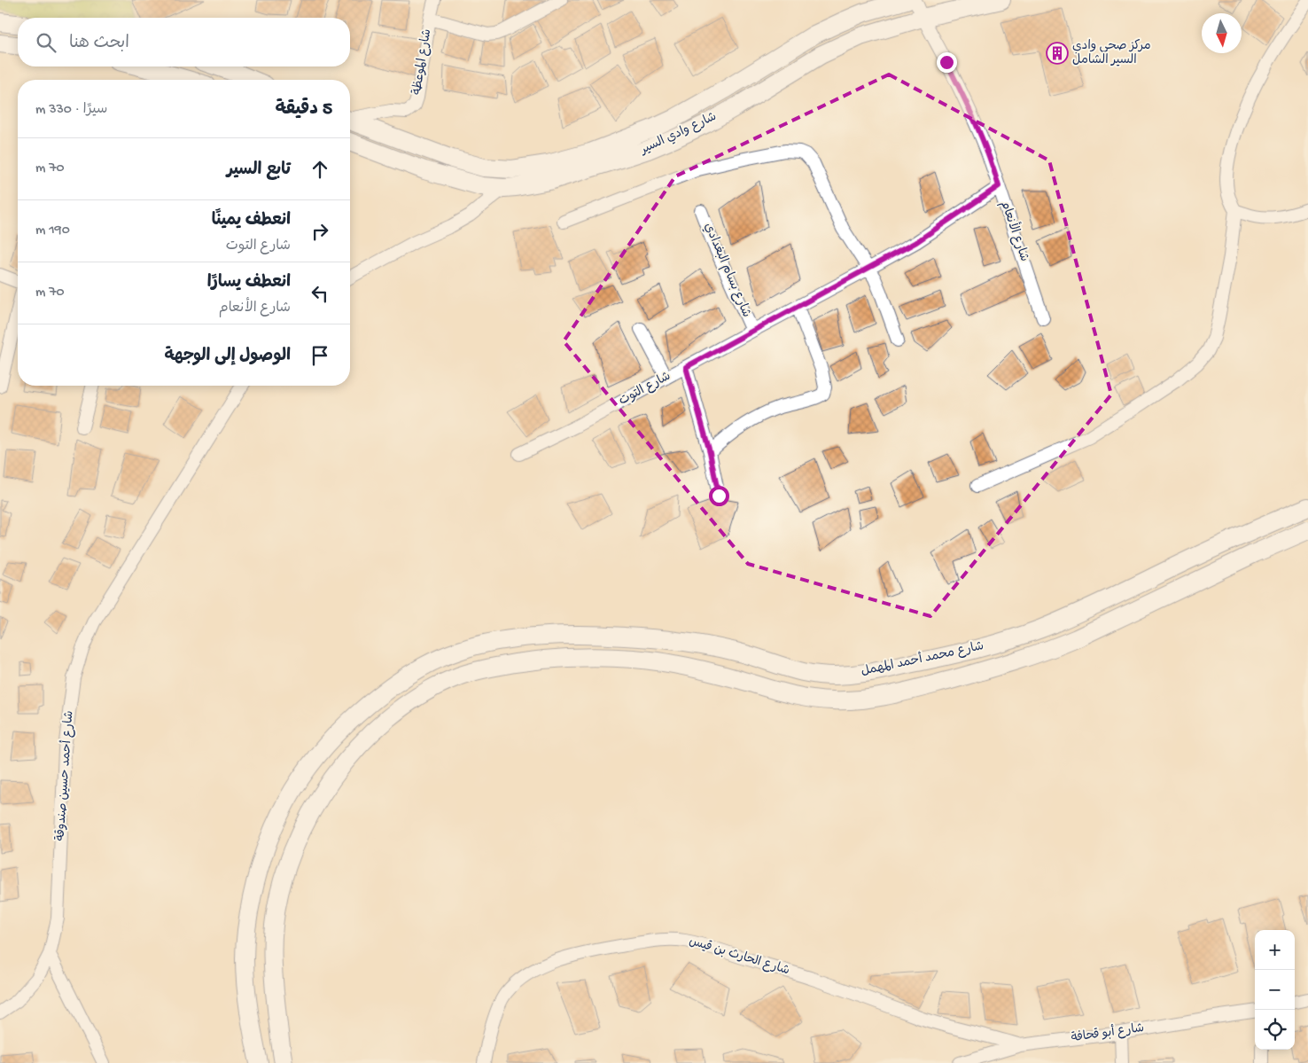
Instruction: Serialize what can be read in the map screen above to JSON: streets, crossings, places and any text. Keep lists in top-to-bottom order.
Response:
{
  "streets": {
    "main road": ["شارع وادي السير", "شارع محمد أحمد المهمل"],
    "street": [
      "شارع الموعظة",
      "شارع الأنعام",
      "شارع بسام البغدادي",
      "شارع التوت",
      "شارع أحمد حسين صندوقة",
      "شارع الحارث بن قيس",
      "شارع أبو قحافة"
    ]
  },
  "crossings": [
    ["شارع وادي السير", "شارع الأنعام"],
    ["شارع الأنعام", "شارع التوت"],
    ["شارع بسام البغدادي", "شارع التوت"],
    ["شارع الحارث بن قيس", "شارع أبو قحافة"]
  ],
  "places": {
    "building": ["مركز صحي وادي السير الشامل"]
  },
  "north": "bottom",
  "page": {
    "search": "ابحث هنا",
    "heading": ["5 دقيقة", "سيرًا · 330 m"],
    "list": [
      ["تابع السير", "70 m"],
      ["انعطف يمينًا", "شارع التوت", "190 m"],
      ["انعطف يسارًا", "شارع الأنعام", "70 m"],
      "الوصول إلى الوجهة"
    ],
    "map_buttons": ["+", "−"]
  }
}
